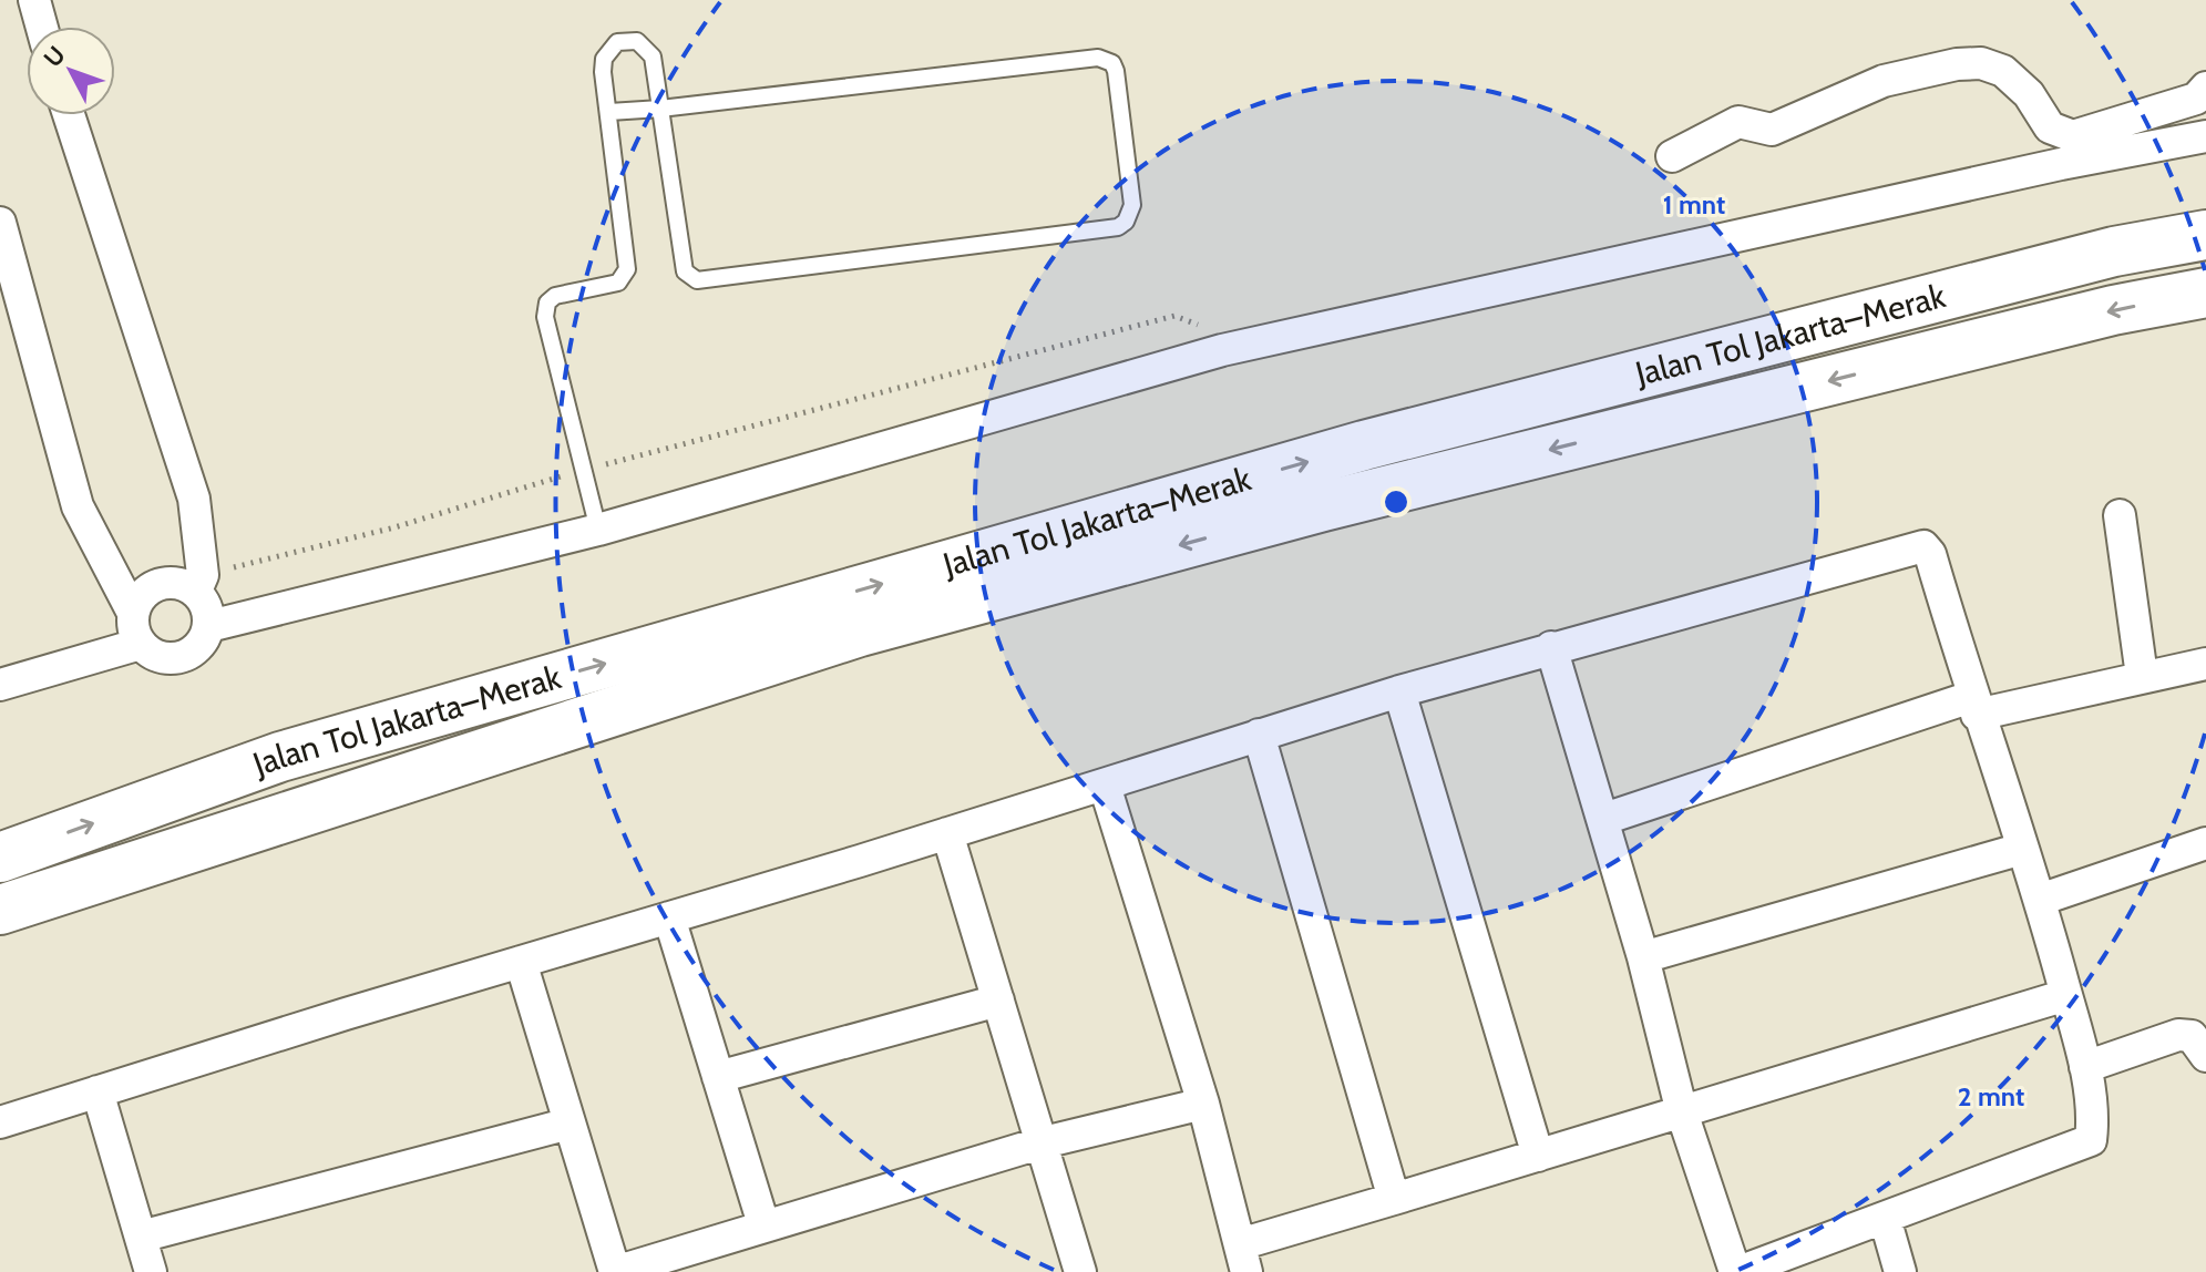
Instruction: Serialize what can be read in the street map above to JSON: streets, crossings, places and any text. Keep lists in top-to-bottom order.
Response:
{
  "streets": {
    "highway": ["Jalan Tol Jakarta–Merak"]
  },
  "north": "top left",
  "rings": ["1 mnt", "2 mnt"]
}
